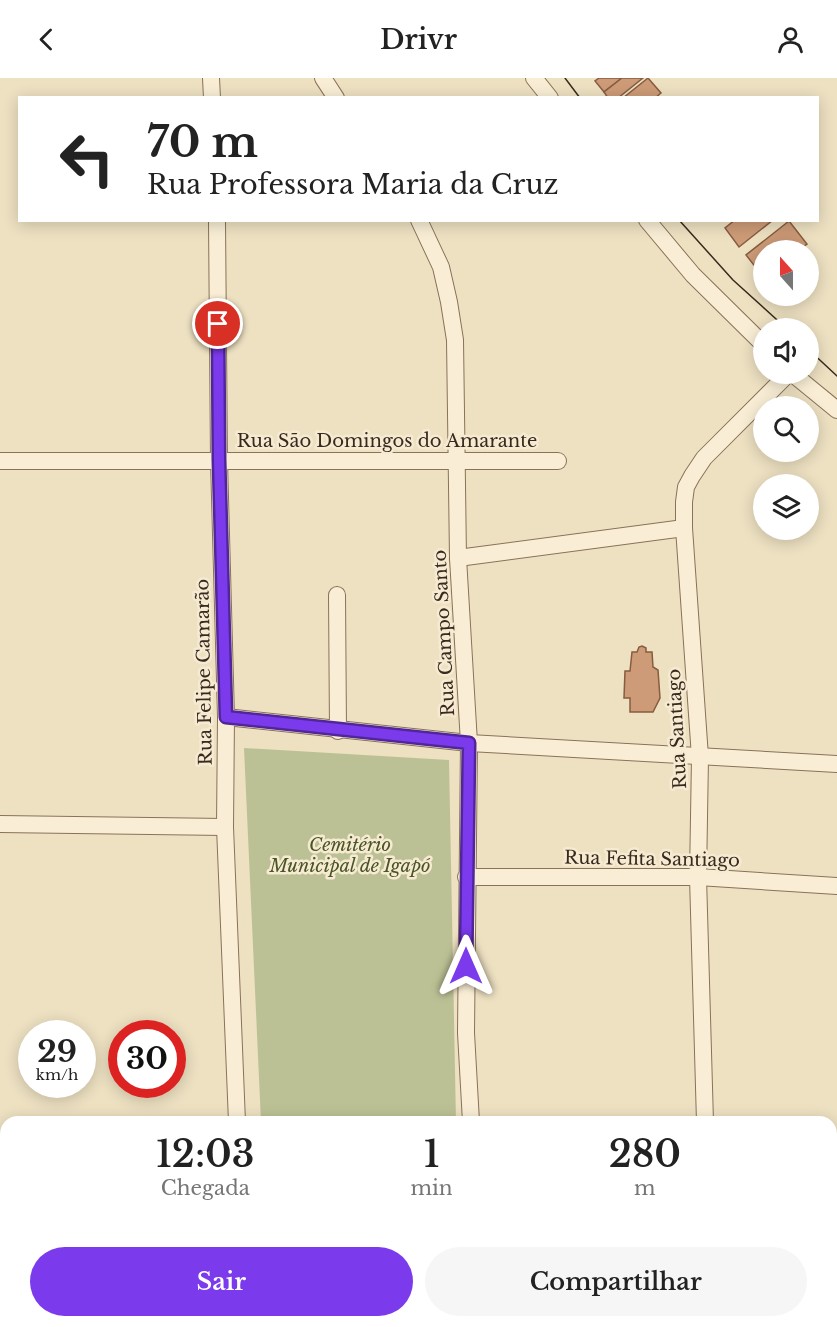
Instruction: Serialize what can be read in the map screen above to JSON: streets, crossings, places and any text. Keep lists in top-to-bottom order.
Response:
{
  "streets": {
    "street": [
      "Rua São Domingos do Amarante",
      "Rua Campo Santo",
      "Rua Felipe Camarão",
      "Rua Santiago",
      "Rua Fefita Santiago"
    ]
  },
  "crossings": [
    ["Rua São Domingos do Amarante", "Rua Campo Santo"],
    ["Rua São Domingos do Amarante", "Rua Felipe Camarão"],
    ["Rua Campo Santo", "Rua Fefita Santiago"],
    ["Rua Santiago", "Rua Fefita Santiago"]
  ],
  "parks": ["Cemitério Municipal de Igapó"],
  "north": "top",
  "page": {
    "header": "Drivr",
    "turn": ["70 m", "Rua Professora Maria da Cruz"],
    "speed": "29 km/h",
    "limit": "30",
    "eta": [
      "12:03",
      "Chegada",
      "1",
      "min",
      "280",
      "m"
    ],
    "buttons": ["Sair", "Compartilhar"]
  }
}
